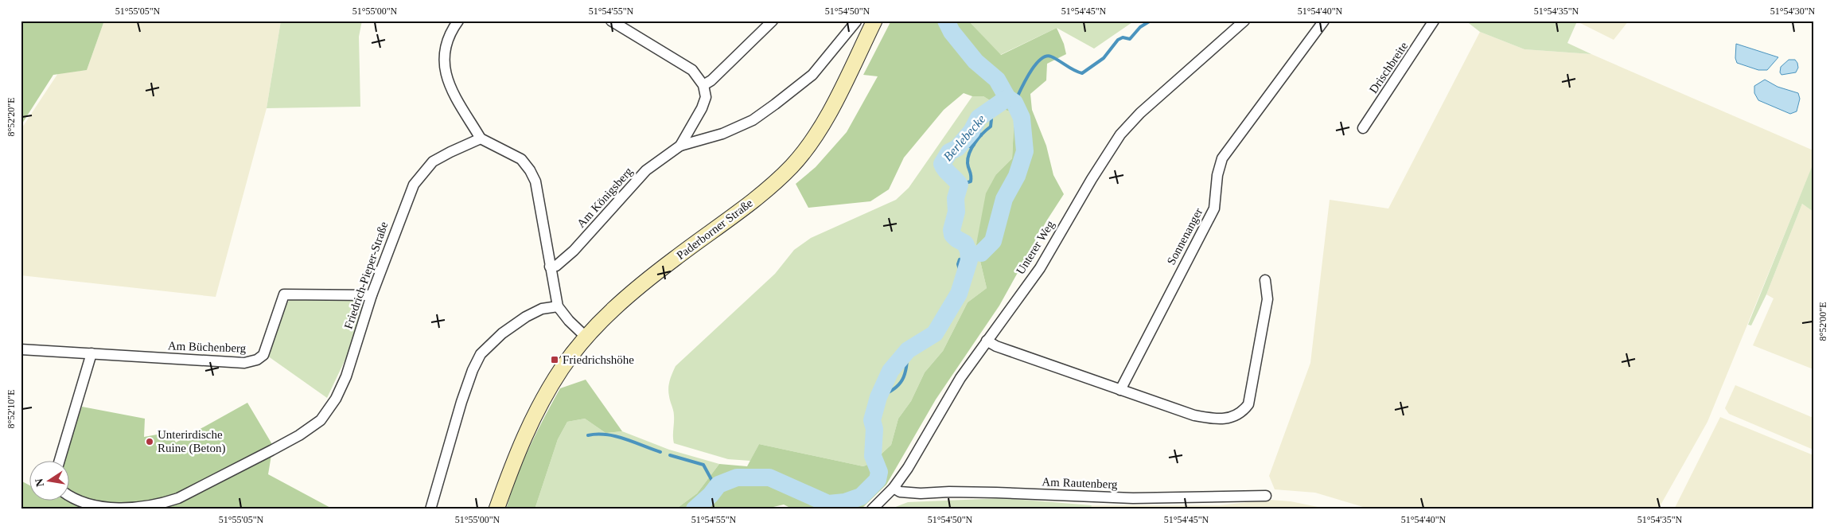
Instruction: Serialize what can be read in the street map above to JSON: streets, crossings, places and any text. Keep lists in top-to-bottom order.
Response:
{
  "streets": {
    "main road": ["Paderborner Straße"],
    "street": [
      "Drischbreite",
      "Am Königsberg",
      "Sonnenanger",
      "Unterer Weg",
      "Friedrich-Pieper-Straße",
      "Am Büchenberg",
      "Am Rautenberg"
    ]
  },
  "crossings": [
    ["Unterer Weg", "Am Rautenberg"],
    ["Friedrich-Pieper-Straße", "Am Büchenberg"]
  ],
  "water": ["Berlebecke"],
  "places": {
    "transit": ["Friedrichshöhe"],
    "other": ["Unterirdische Ruine (Beton)"]
  },
  "north": "left",
  "coordinates": [
    "51°55'05\"N",
    "51°55'00\"N",
    "51°54'55\"N",
    "51°54'50\"N",
    "51°54'45\"N",
    "51°54'40\"N",
    "51°54'35\"N",
    "51°54'30\"N",
    "8°52'20\"E",
    "8°52'00\"E",
    "8°52'10\"E"
  ]
}
